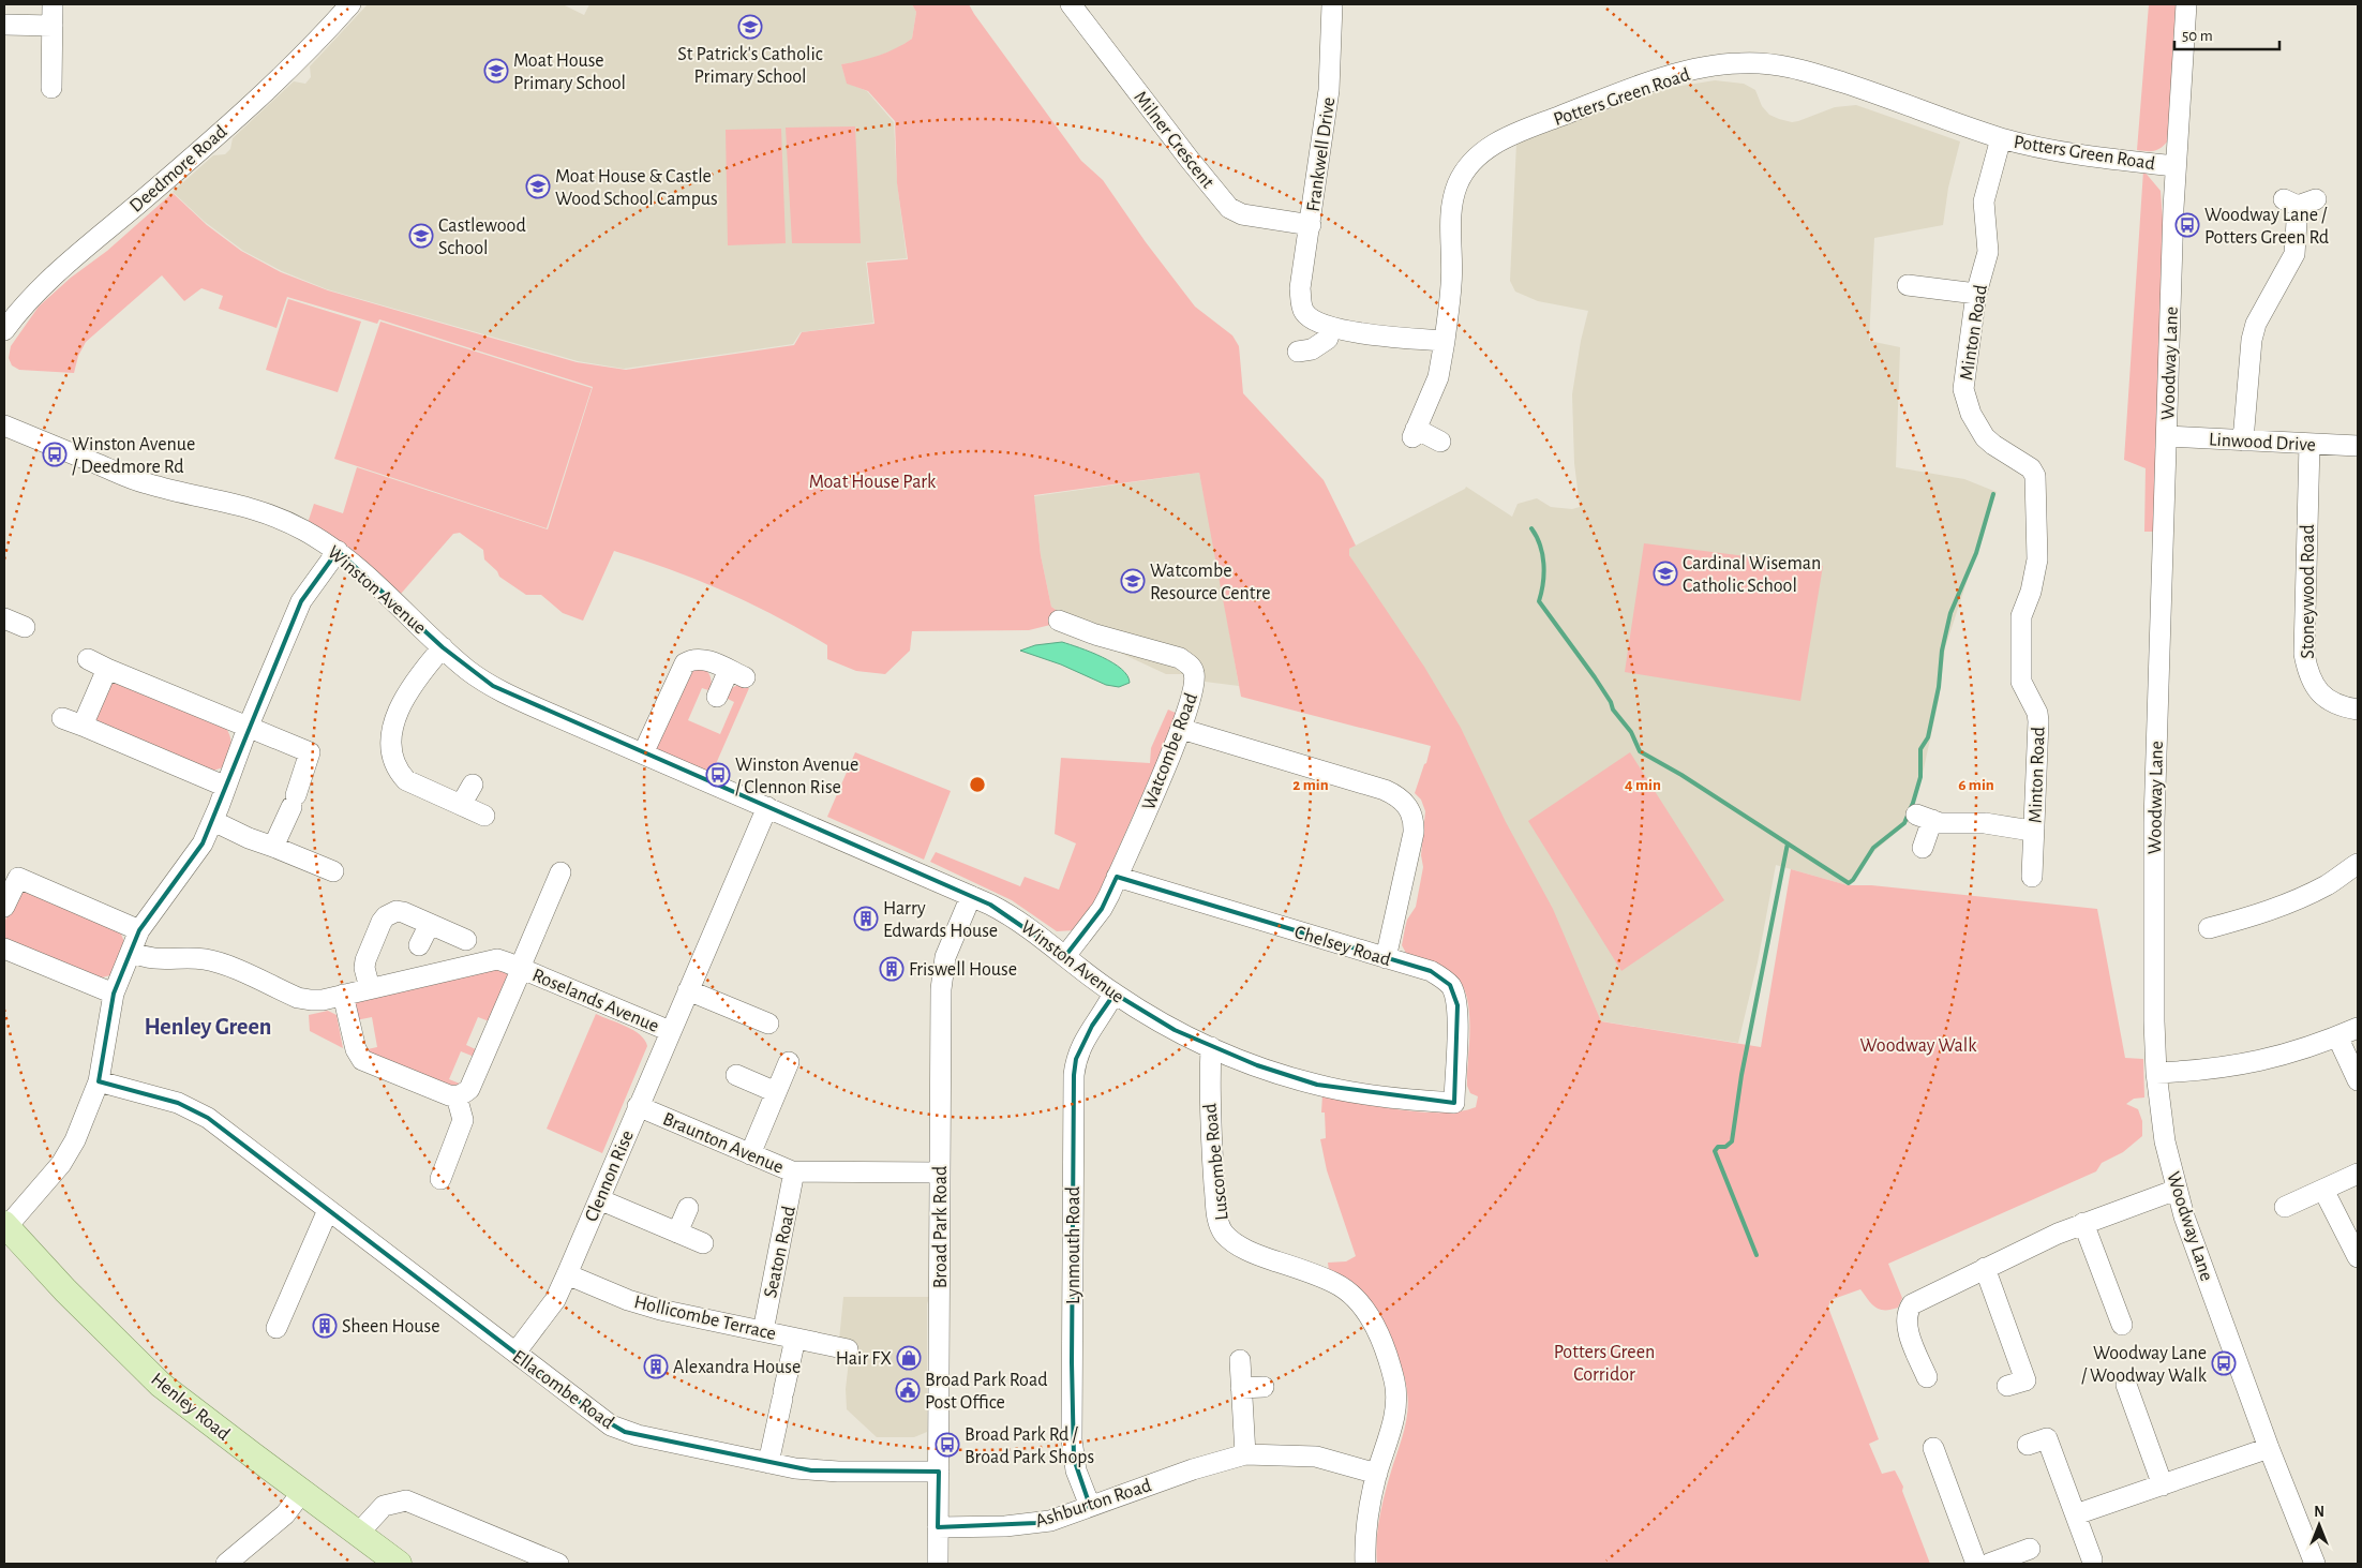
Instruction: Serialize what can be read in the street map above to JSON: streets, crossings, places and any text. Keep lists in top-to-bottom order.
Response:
{
  "streets": {
    "main road": ["Henley Road"],
    "street": [
      "Potters Green Road",
      "Milner Crescent",
      "Frankwell Drive",
      "Deedmore Road",
      "Minton Road",
      "Woodway Lane",
      "Linwood Drive",
      "Winston Avenue",
      "Stoneywood Road",
      "Watcombe Road",
      "Chelsey Road",
      "Roselands Avenue",
      "Braunton Avenue",
      "Luscombe Road",
      "Clennon Rise",
      "Broad Park Road",
      "Lynmouth Road",
      "Seaton Road",
      "Hollicombe Terrace",
      "Ellacombe Road",
      "Ashburton Road"
    ]
  },
  "crossings": [
    ["Potters Green Road", "Minton Road"],
    ["Potters Green Road", "Woodway Lane"],
    ["Milner Crescent", "Frankwell Drive"],
    ["Woodway Lane", "Linwood Drive"],
    ["Linwood Drive", "Stoneywood Road"],
    ["Winston Avenue", "Watcombe Road"],
    ["Winston Avenue", "Chelsey Road"],
    ["Winston Avenue", "Luscombe Road"],
    ["Winston Avenue", "Clennon Rise"],
    ["Winston Avenue", "Broad Park Road"],
    ["Winston Avenue", "Lynmouth Road"],
    ["Watcombe Road", "Chelsey Road"],
    ["Roselands Avenue", "Clennon Rise"],
    ["Braunton Avenue", "Clennon Rise"],
    ["Braunton Avenue", "Broad Park Road"],
    ["Braunton Avenue", "Seaton Road"],
    ["Luscombe Road", "Ashburton Road"],
    ["Clennon Rise", "Hollicombe Terrace"],
    ["Clennon Rise", "Ellacombe Road"],
    ["Broad Park Road", "Ellacombe Road"],
    ["Broad Park Road", "Ashburton Road"],
    ["Lynmouth Road", "Ashburton Road"],
    ["Seaton Road", "Hollicombe Terrace"]
  ],
  "districts": ["Henley Green"],
  "parks": ["Moat House Park", "Woodway Walk", "Potters Green Corridor"],
  "places": {
    "school or university": [
      "St Patrick's Catholic Primary School",
      "Moat House Primary School",
      "Moat House & Castle Wood School Campus",
      "Castlewood School",
      "Cardinal Wiseman Catholic School",
      "Watcombe Resource Centre"
    ],
    "bus stop": [
      "Woodway Lane / Potters Green Rd",
      "Winston Avenue / Deedmore Rd",
      "Winston Avenue / Clennon Rise",
      "Woodway Lane / Woodway Walk",
      "Broad Park Rd / Broad Park Shops"
    ],
    "building": [
      "Harry Edwards House",
      "Friswell House",
      "Sheen House",
      "Alexandra House"
    ],
    "shop": ["Hair FX"],
    "public building": ["Broad Park Road Post Office"]
  },
  "scale_bar": "50 m",
  "north": "top",
  "rings": ["2 min", "4 min", "6 min"]
}
